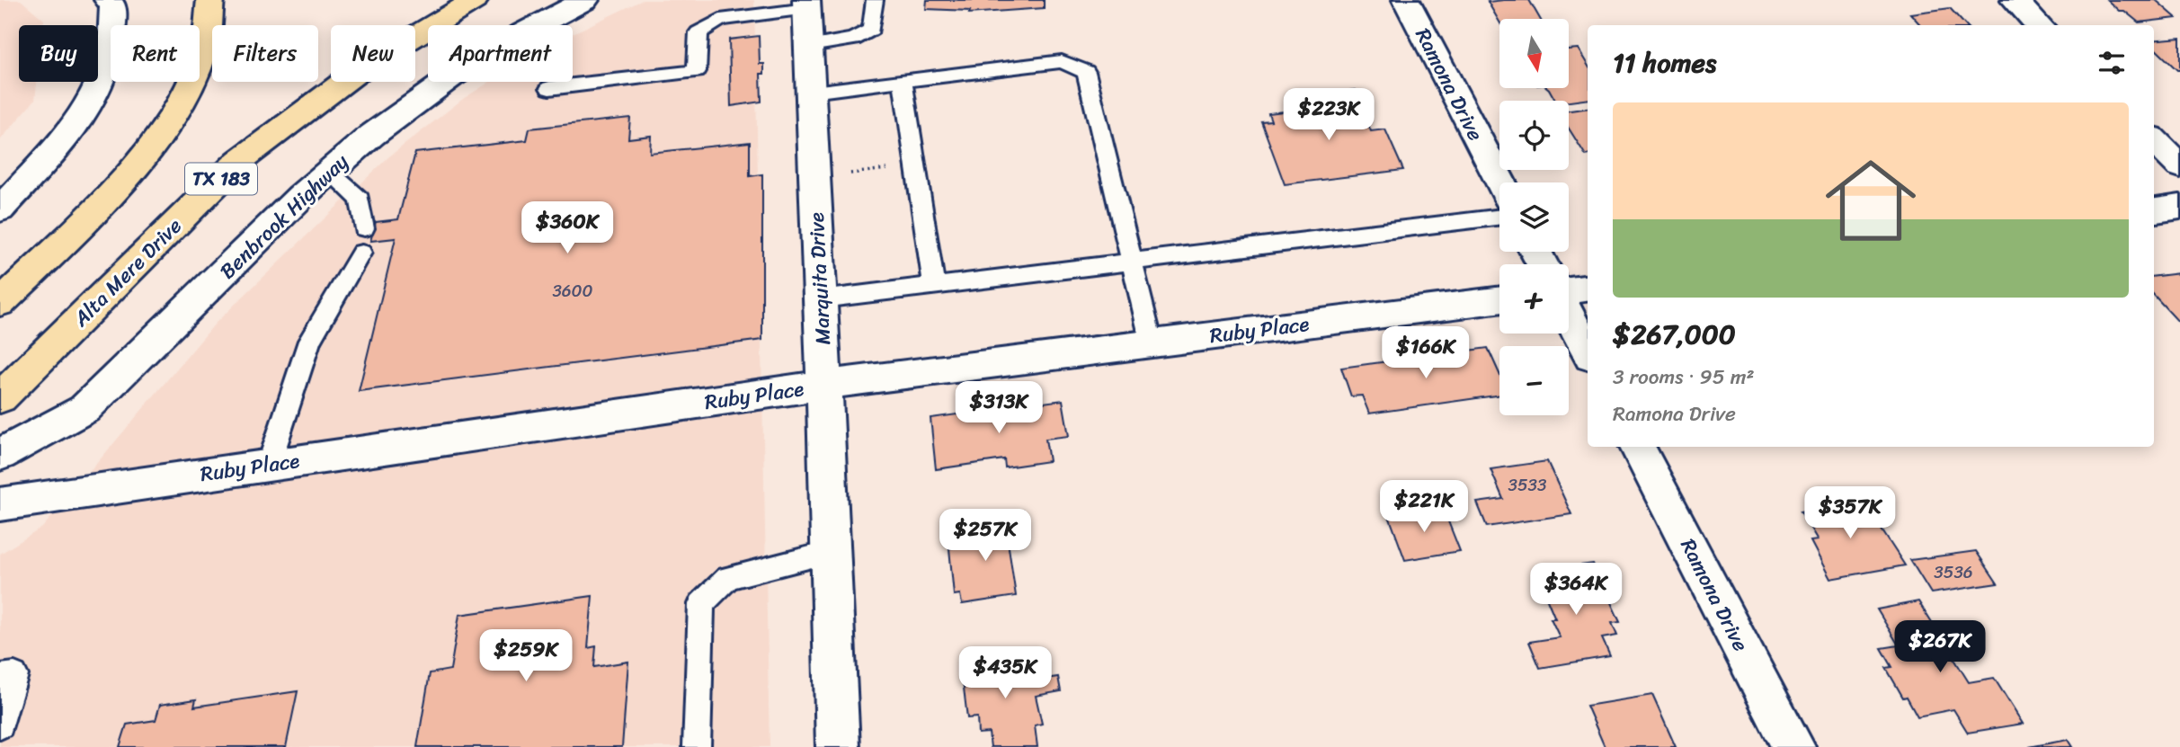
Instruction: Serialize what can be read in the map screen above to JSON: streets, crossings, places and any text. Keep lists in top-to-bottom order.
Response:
{
  "streets": {
    "main road": ["TX 183", "Alta Mere Drive"],
    "street": [
      "Ramona Drive",
      "Benbrook Highway",
      "Marquita Drive",
      "Ruby Place"
    ]
  },
  "crossings": [
    ["Marquita Drive", "Ruby Place"]
  ],
  "house_numbers": ["3600", "3533", "3536"],
  "north": "bottom",
  "page": {
    "map_buttons": ["+", "−"],
    "chip": [
      "Buy",
      "Rent",
      "Filters",
      "New",
      "Apartment"
    ],
    "heading": "11 homes",
    "price": [
      "$223K",
      "$360K",
      "$166K",
      "$313K",
      "$221K",
      "$357K",
      "$257K",
      "$364K",
      "$267K",
      "$259K",
      "$435K"
    ],
    "list": [
      {
        "name": "$267,000",
        "note": "3 rooms · 95 m² · Ramona Drive"
      }
    ]
  }
}
